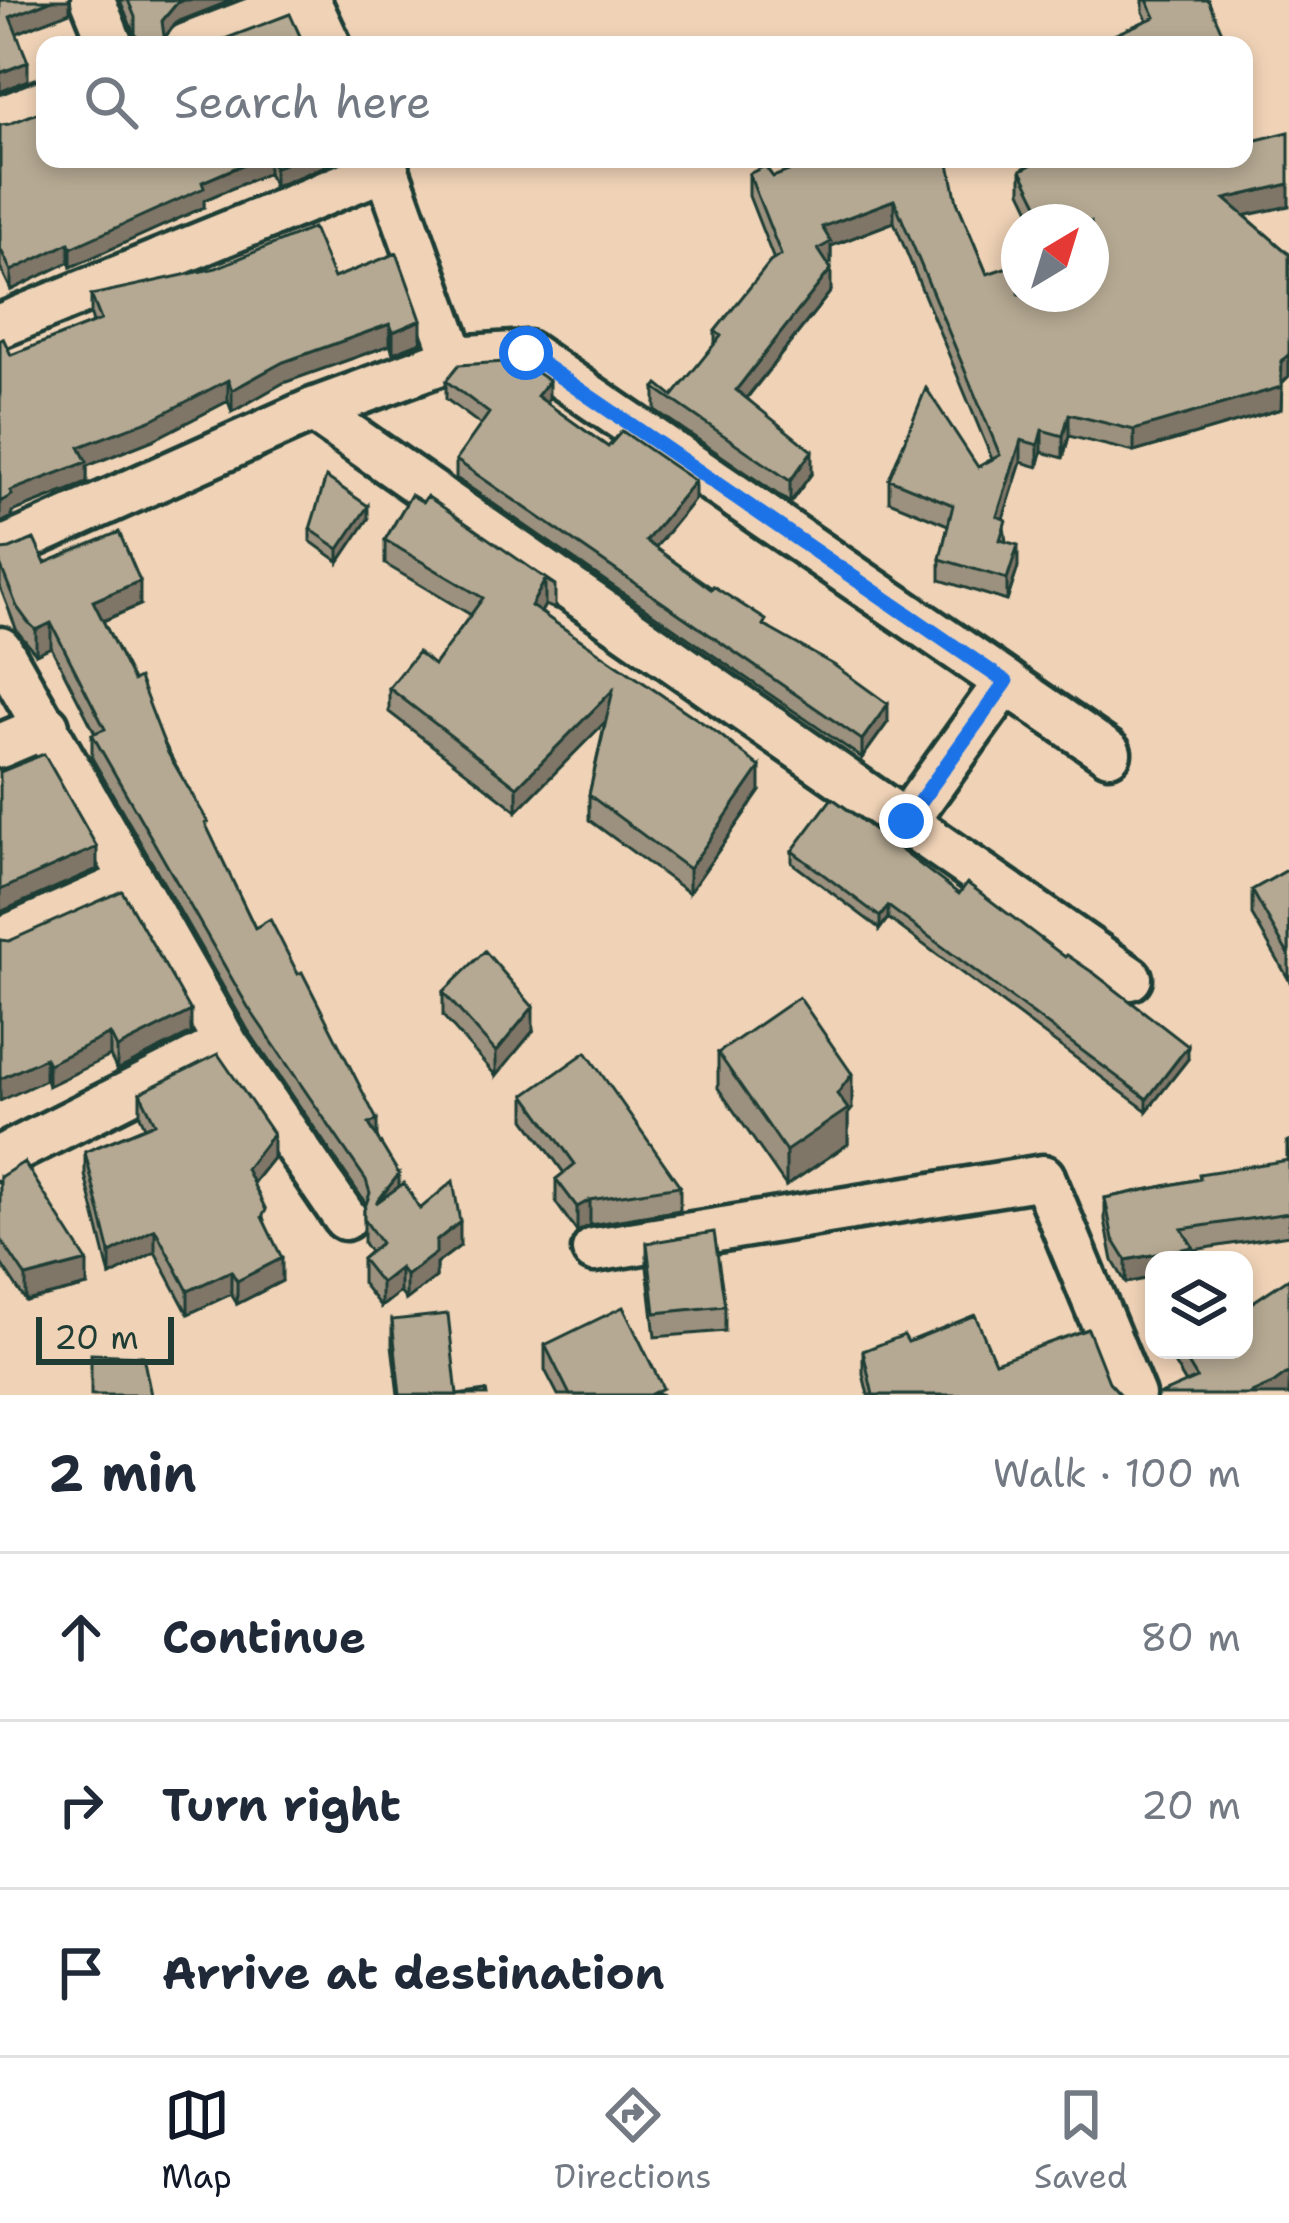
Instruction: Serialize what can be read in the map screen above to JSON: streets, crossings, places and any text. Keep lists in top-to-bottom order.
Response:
{
  "scale_bar": "20 m",
  "north": "top right",
  "page": {
    "search": "Search here",
    "scale": "20 m",
    "heading": ["2 min", "Walk · 100 m"],
    "list": [
      ["Continue", "80 m"],
      ["Turn right", "20 m"],
      "Arrive at destination"
    ],
    "nav": ["Map", "Directions", "Saved"]
  }
}
